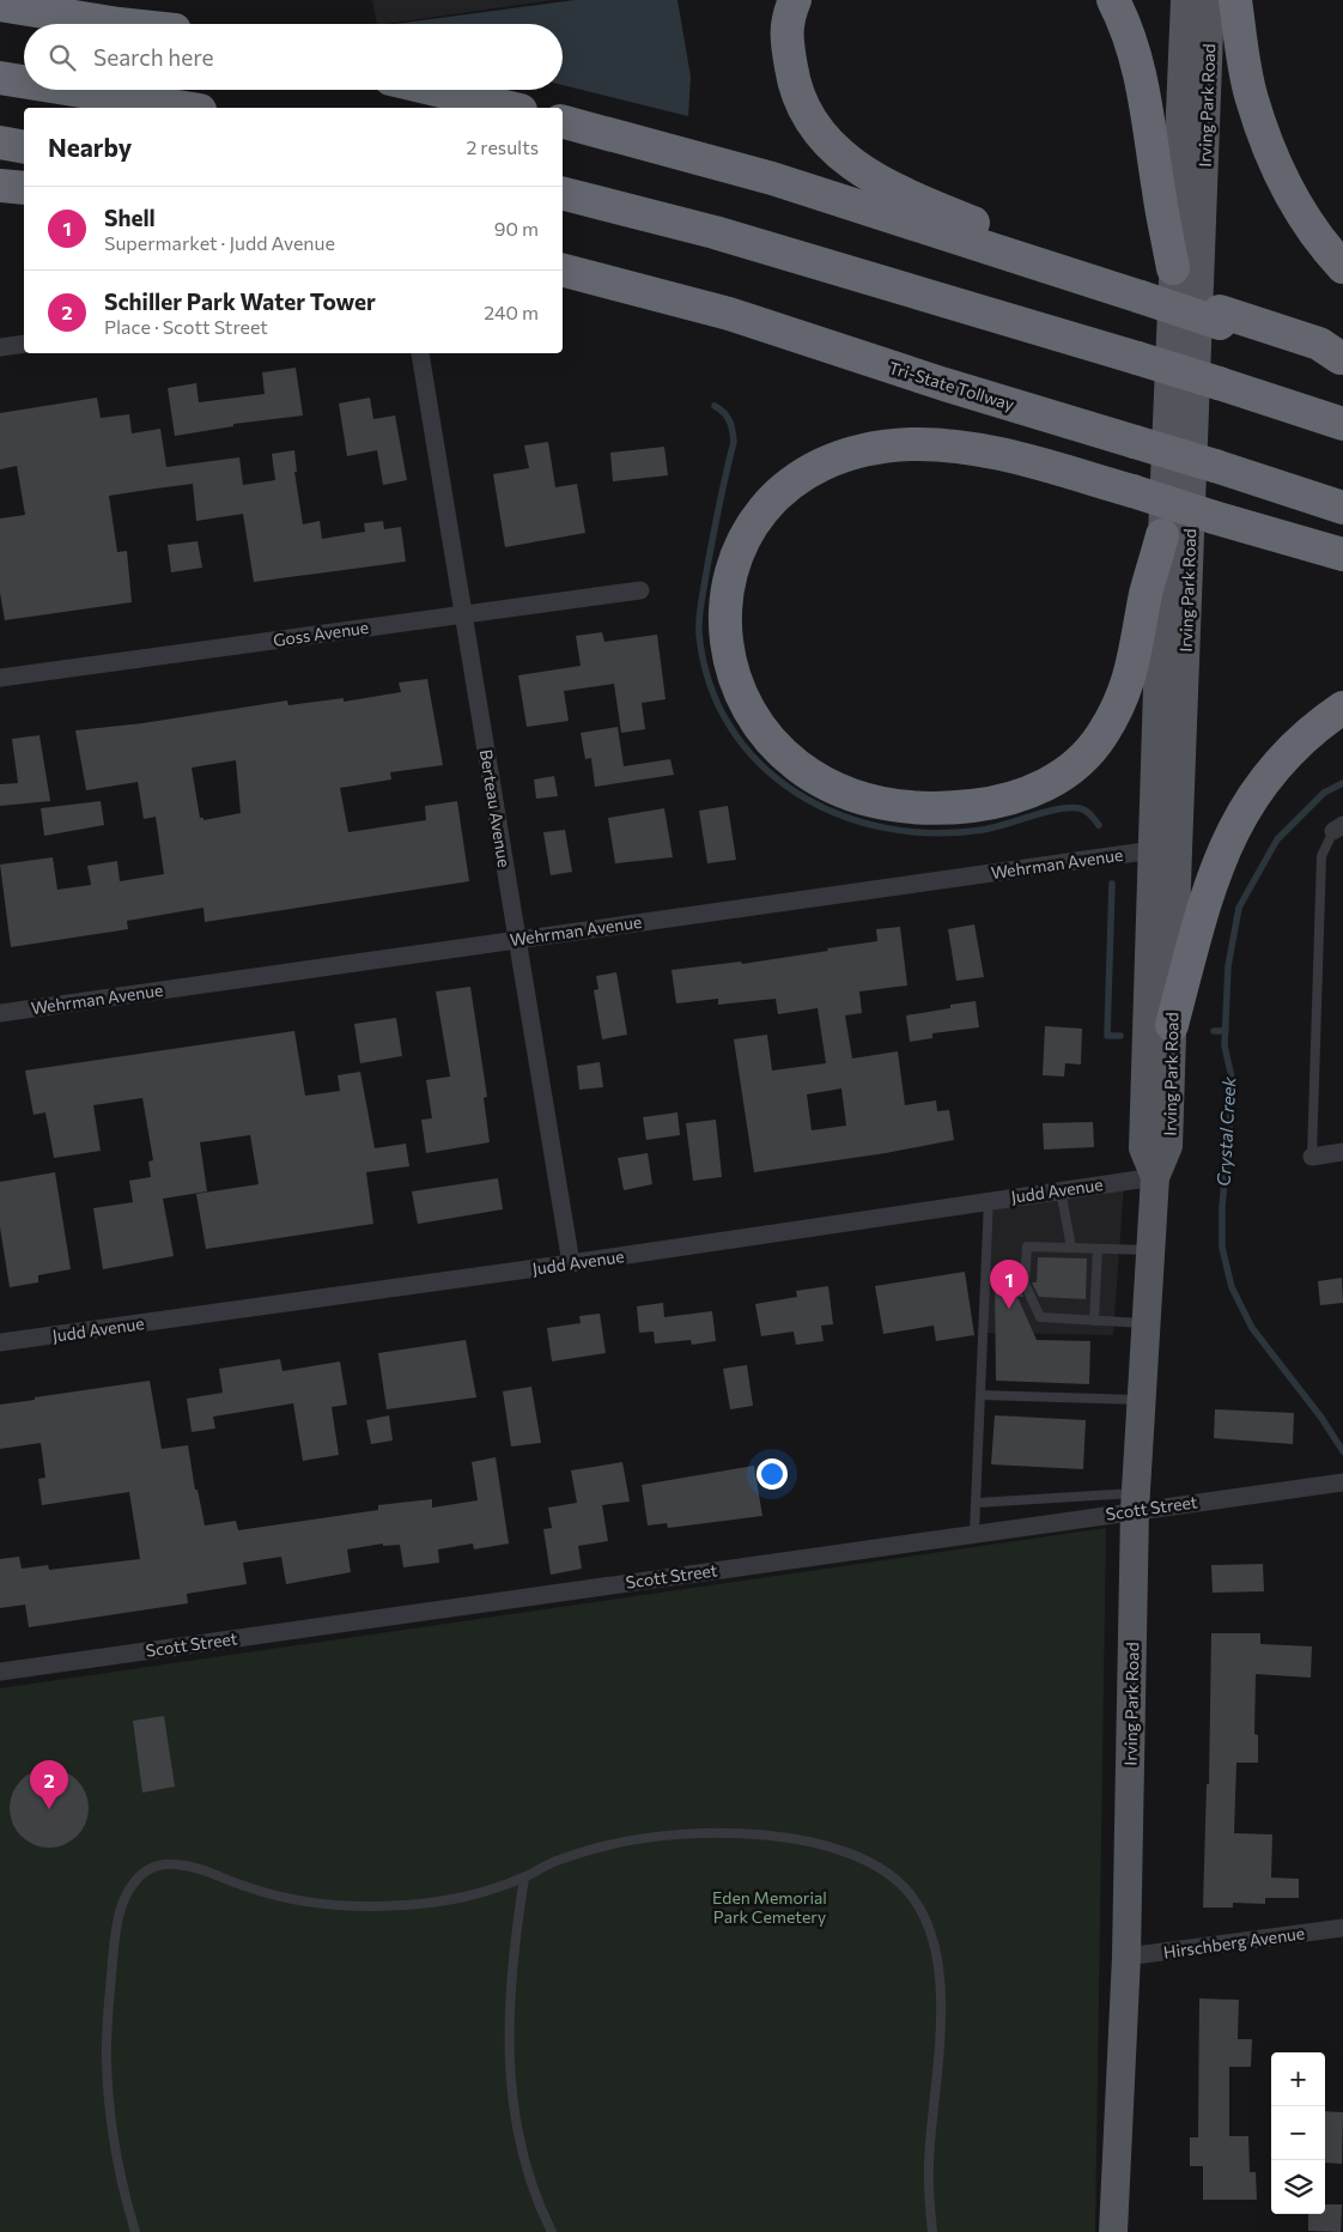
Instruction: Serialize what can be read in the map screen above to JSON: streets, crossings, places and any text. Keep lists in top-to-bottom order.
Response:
{
  "streets": {
    "highway": ["Tri-State Tollway"],
    "main road": ["Irving Park Road"],
    "street": [
      "Goss Avenue",
      "Berteau Avenue",
      "Wehrman Avenue",
      "Judd Avenue",
      "Scott Street",
      "Hirschberg Avenue"
    ]
  },
  "crossings": [
    ["Irving Park Road", "Wehrman Avenue"],
    ["Irving Park Road", "Judd Avenue"],
    ["Irving Park Road", "Scott Street"],
    ["Irving Park Road", "Hirschberg Avenue"],
    ["Goss Avenue", "Berteau Avenue"],
    ["Berteau Avenue", "Wehrman Avenue"],
    ["Berteau Avenue", "Judd Avenue"]
  ],
  "water": ["Crystal Creek"],
  "parks": ["Eden Memorial Park Cemetery"],
  "page": {
    "search": "Search here",
    "heading": ["Nearby", "2 results"],
    "list": [
      {
        "mark": "1",
        "name": "Shell",
        "note": "Supermarket · Judd Avenue",
        "value": "90 m"
      },
      {
        "mark": "2",
        "name": "Schiller Park Water Tower",
        "note": "Place · Scott Street",
        "value": "240 m"
      }
    ],
    "pins": ["1", "2"],
    "map_buttons": ["+", "−"]
  }
}
